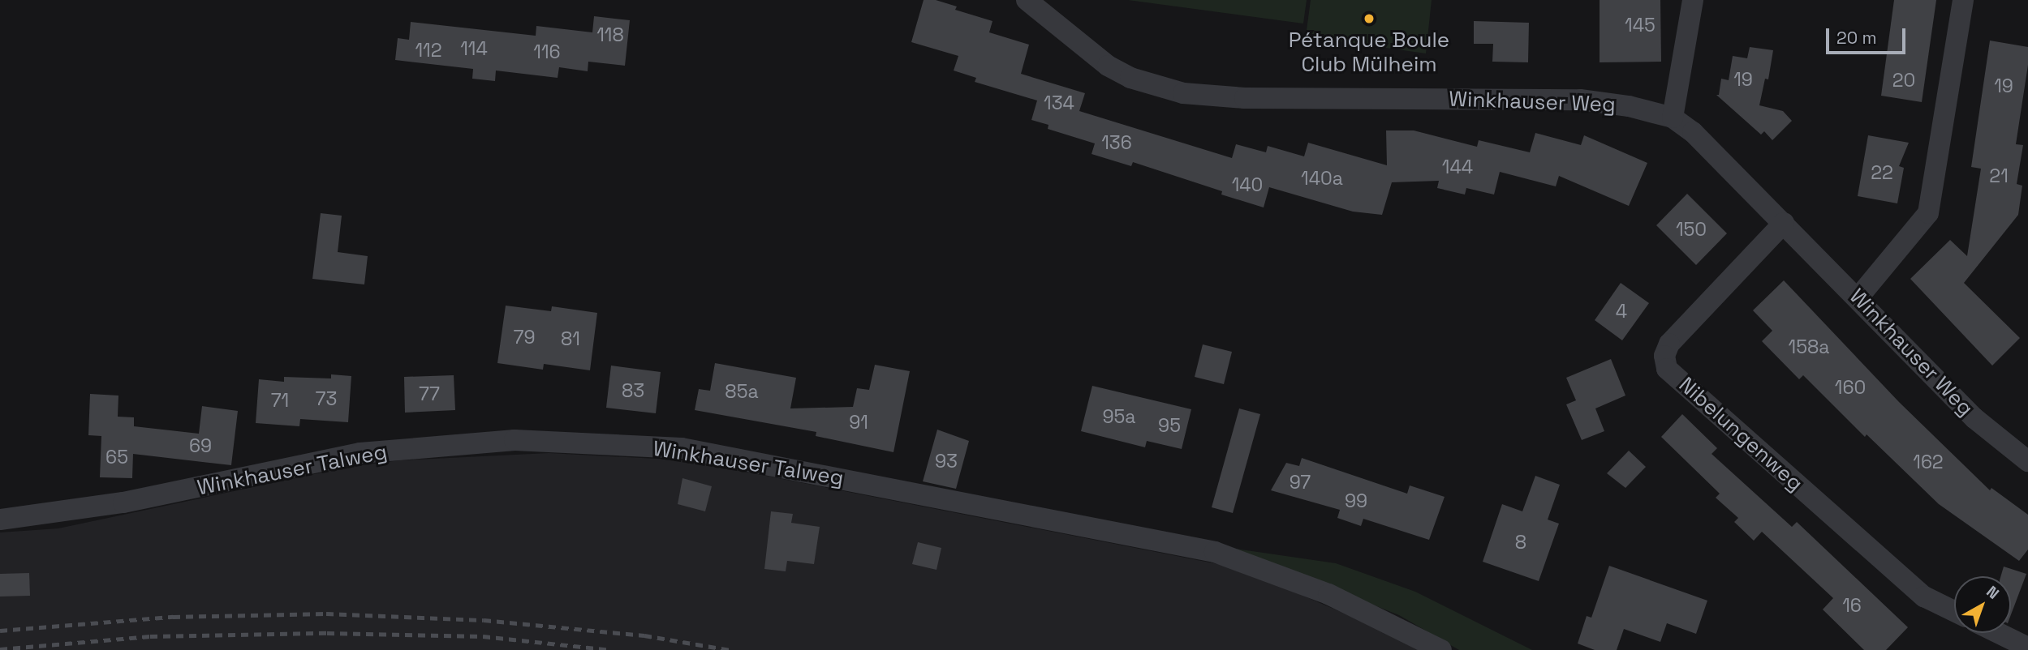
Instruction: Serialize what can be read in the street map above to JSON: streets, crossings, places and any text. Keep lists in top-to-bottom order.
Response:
{
  "streets": {
    "street": ["Winkhauser Weg", "Nibelungenweg", "Winkhauser Talweg"]
  },
  "crossings": [
    ["Winkhauser Weg", "Nibelungenweg"]
  ],
  "places": ["Pétanque Boule Club Mülheim"],
  "house_numbers": [
    "145",
    "118",
    "114",
    "112",
    "116",
    "19",
    "20",
    "19",
    "134",
    "136",
    "144",
    "22",
    "21",
    "140a",
    "140",
    "150",
    "4",
    "79",
    "81",
    "158a",
    "160",
    "83",
    "85a",
    "77",
    "73",
    "71",
    "95a",
    "91",
    "95",
    "69",
    "65",
    "93",
    "162",
    "97",
    "99",
    "8",
    "16"
  ],
  "scale_bar": "20 m",
  "north": "top right"
}
